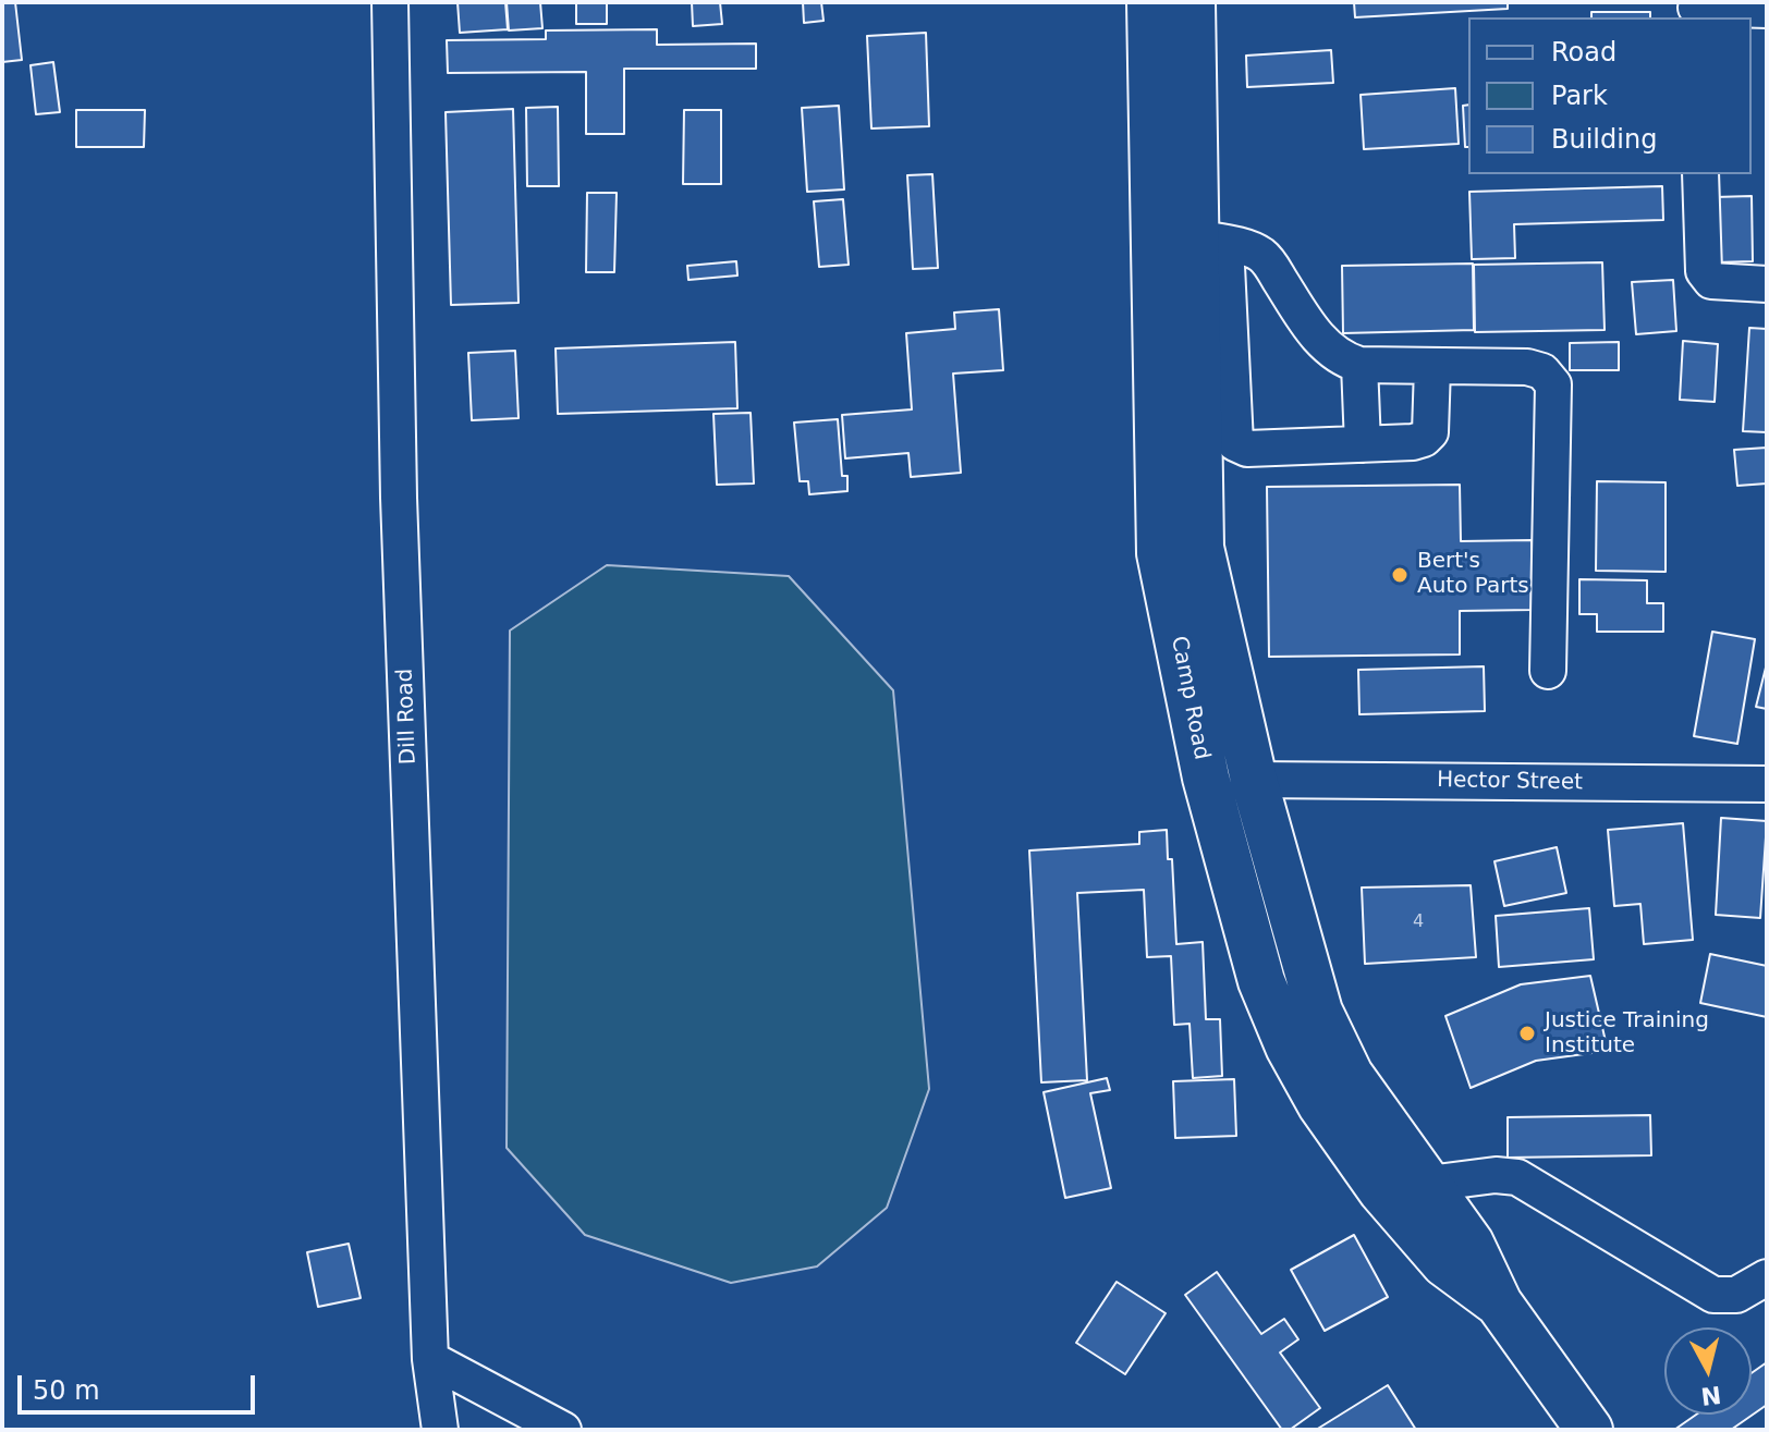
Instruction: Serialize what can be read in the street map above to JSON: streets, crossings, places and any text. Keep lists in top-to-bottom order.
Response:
{
  "streets": {
    "main road": ["Camp Road"],
    "street": ["Dill Road", "Hector Street"]
  },
  "crossings": [
    ["Camp Road", "Hector Street"]
  ],
  "places": ["Bert's Auto Parts", "Justice Training Institute"],
  "house_numbers": ["4"],
  "legend": ["Road", "Park", "Building"],
  "scale_bar": "50 m",
  "north": "bottom"
}
